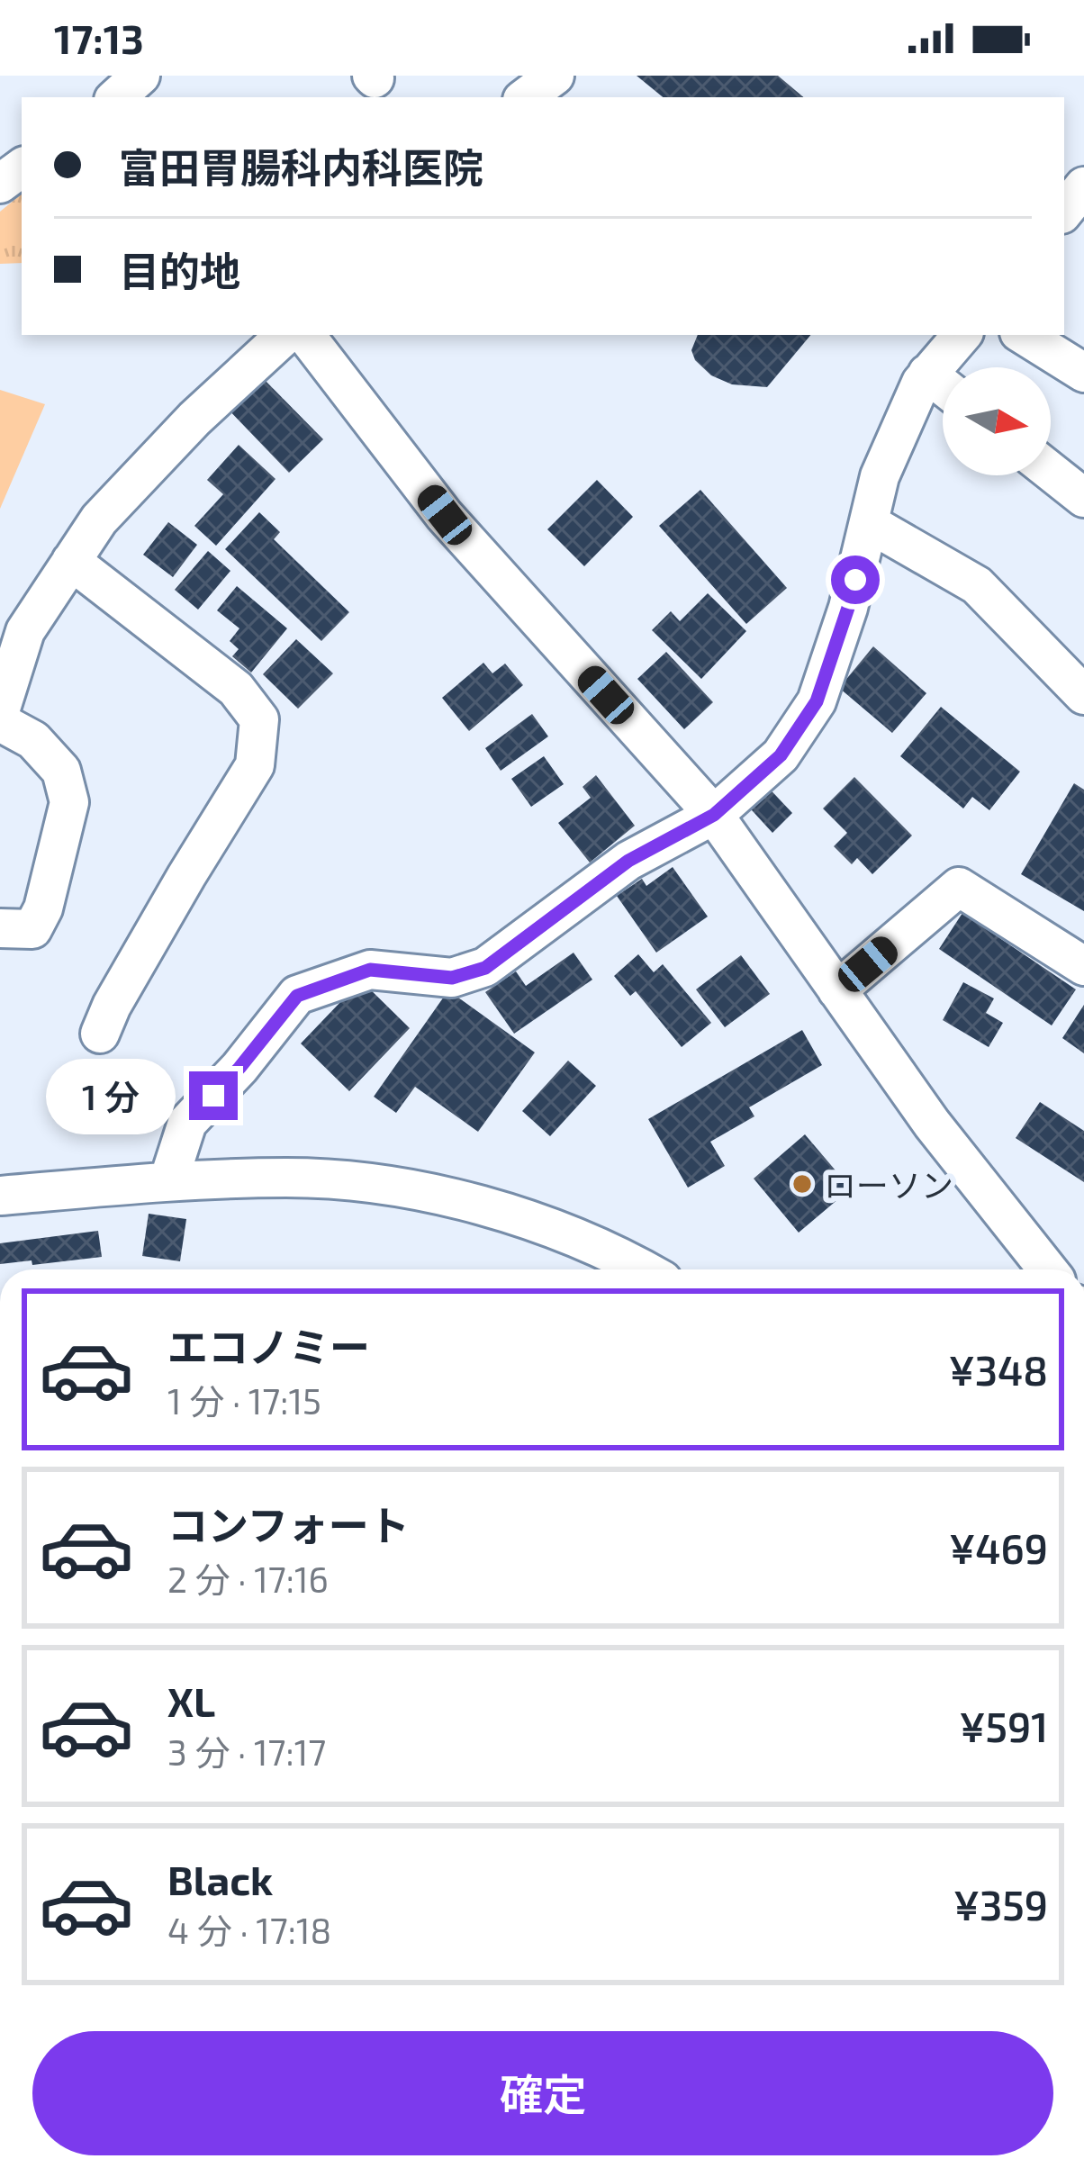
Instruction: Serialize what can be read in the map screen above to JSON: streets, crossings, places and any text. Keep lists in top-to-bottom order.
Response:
{
  "places": ["ローソン"],
  "north": "right",
  "page": {
    "status": "17:13",
    "banner": ["富田胃腸科内科医院", "目的地"],
    "bubble": "1 分",
    "list": [
      {
        "name": "エコノミー",
        "note": "1 分 · 17:15",
        "value": "¥348"
      },
      {
        "name": "コンフォート",
        "note": "2 分 · 17:16",
        "value": "¥469"
      },
      {
        "name": "XL",
        "note": "3 分 · 17:17",
        "value": "¥591"
      },
      {
        "name": "Black",
        "note": "4 分 · 17:18",
        "value": "¥359"
      }
    ],
    "buttons": "確定"
  }
}
